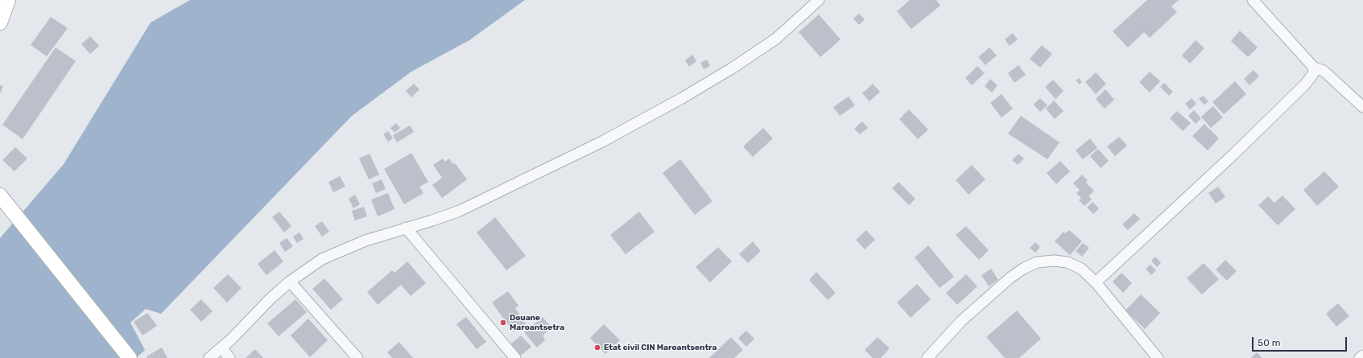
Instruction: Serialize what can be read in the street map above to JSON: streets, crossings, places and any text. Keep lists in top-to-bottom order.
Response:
{
  "places": ["Douane Maroantsetra", "Etat civil CIN Maroantsentra"],
  "scale_bar": "50 m"
}
